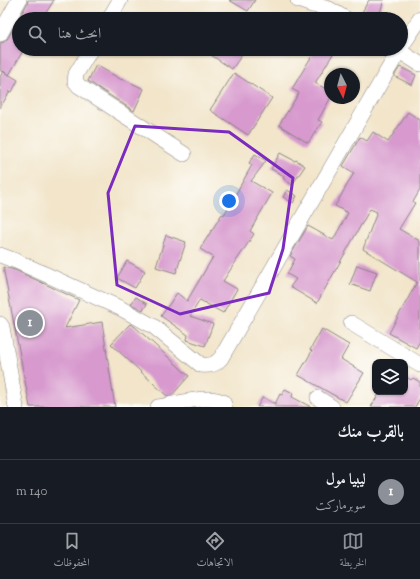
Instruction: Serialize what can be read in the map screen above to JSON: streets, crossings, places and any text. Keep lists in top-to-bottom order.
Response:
{
  "north": "bottom",
  "page": {
    "search": "ابحث هنا",
    "pins": "1",
    "heading": "بالقرب منك",
    "list": [
      {
        "mark": "1",
        "name": "ليبيا مول",
        "note": "سوبرماركت",
        "value": "140 m"
      }
    ],
    "nav": ["الخريطة", "الاتجاهات", "المحفوظات"]
  }
}
